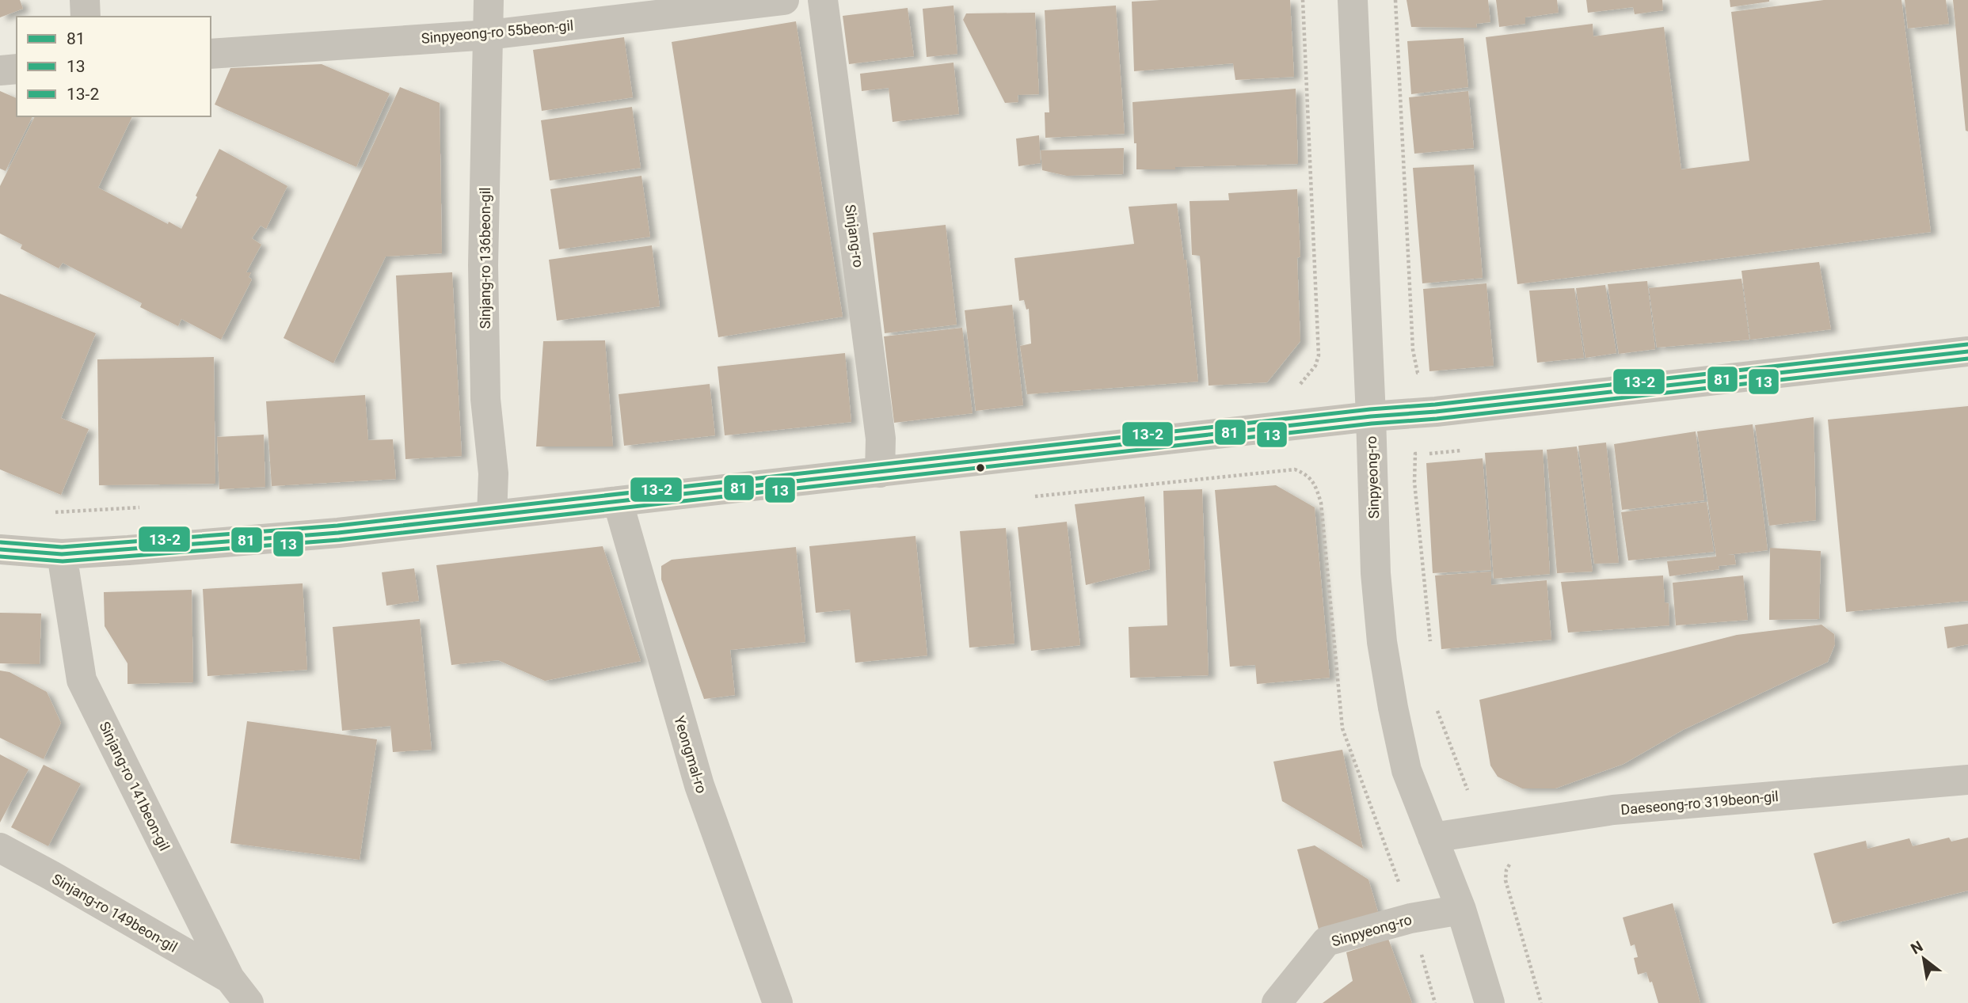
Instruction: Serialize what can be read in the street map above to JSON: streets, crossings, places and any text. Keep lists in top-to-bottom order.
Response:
{
  "streets": {
    "street": [
      "Sinpyeong-ro 55beon-gil",
      "Sinjang-ro",
      "Sinjang-ro 136beon-gil",
      "Sinpyeong-ro",
      "Yeongmal-ro",
      "Sinjang-ro 141beon-gil",
      "Daeseong-ro 319beon-gil",
      "Sinjang-ro 149beon-gil"
    ]
  },
  "crossings": [
    ["Sinpyeong-ro 55beon-gil", "Sinjang-ro 136beon-gil"],
    ["Sinpyeong-ro", "Daeseong-ro 319beon-gil"],
    ["Sinjang-ro 141beon-gil", "Sinjang-ro 149beon-gil"]
  ],
  "lines": ["transit line 13-2", "transit line 81", "transit line 13"],
  "legend": ["81", "13", "13-2"],
  "north": "top left"
}
